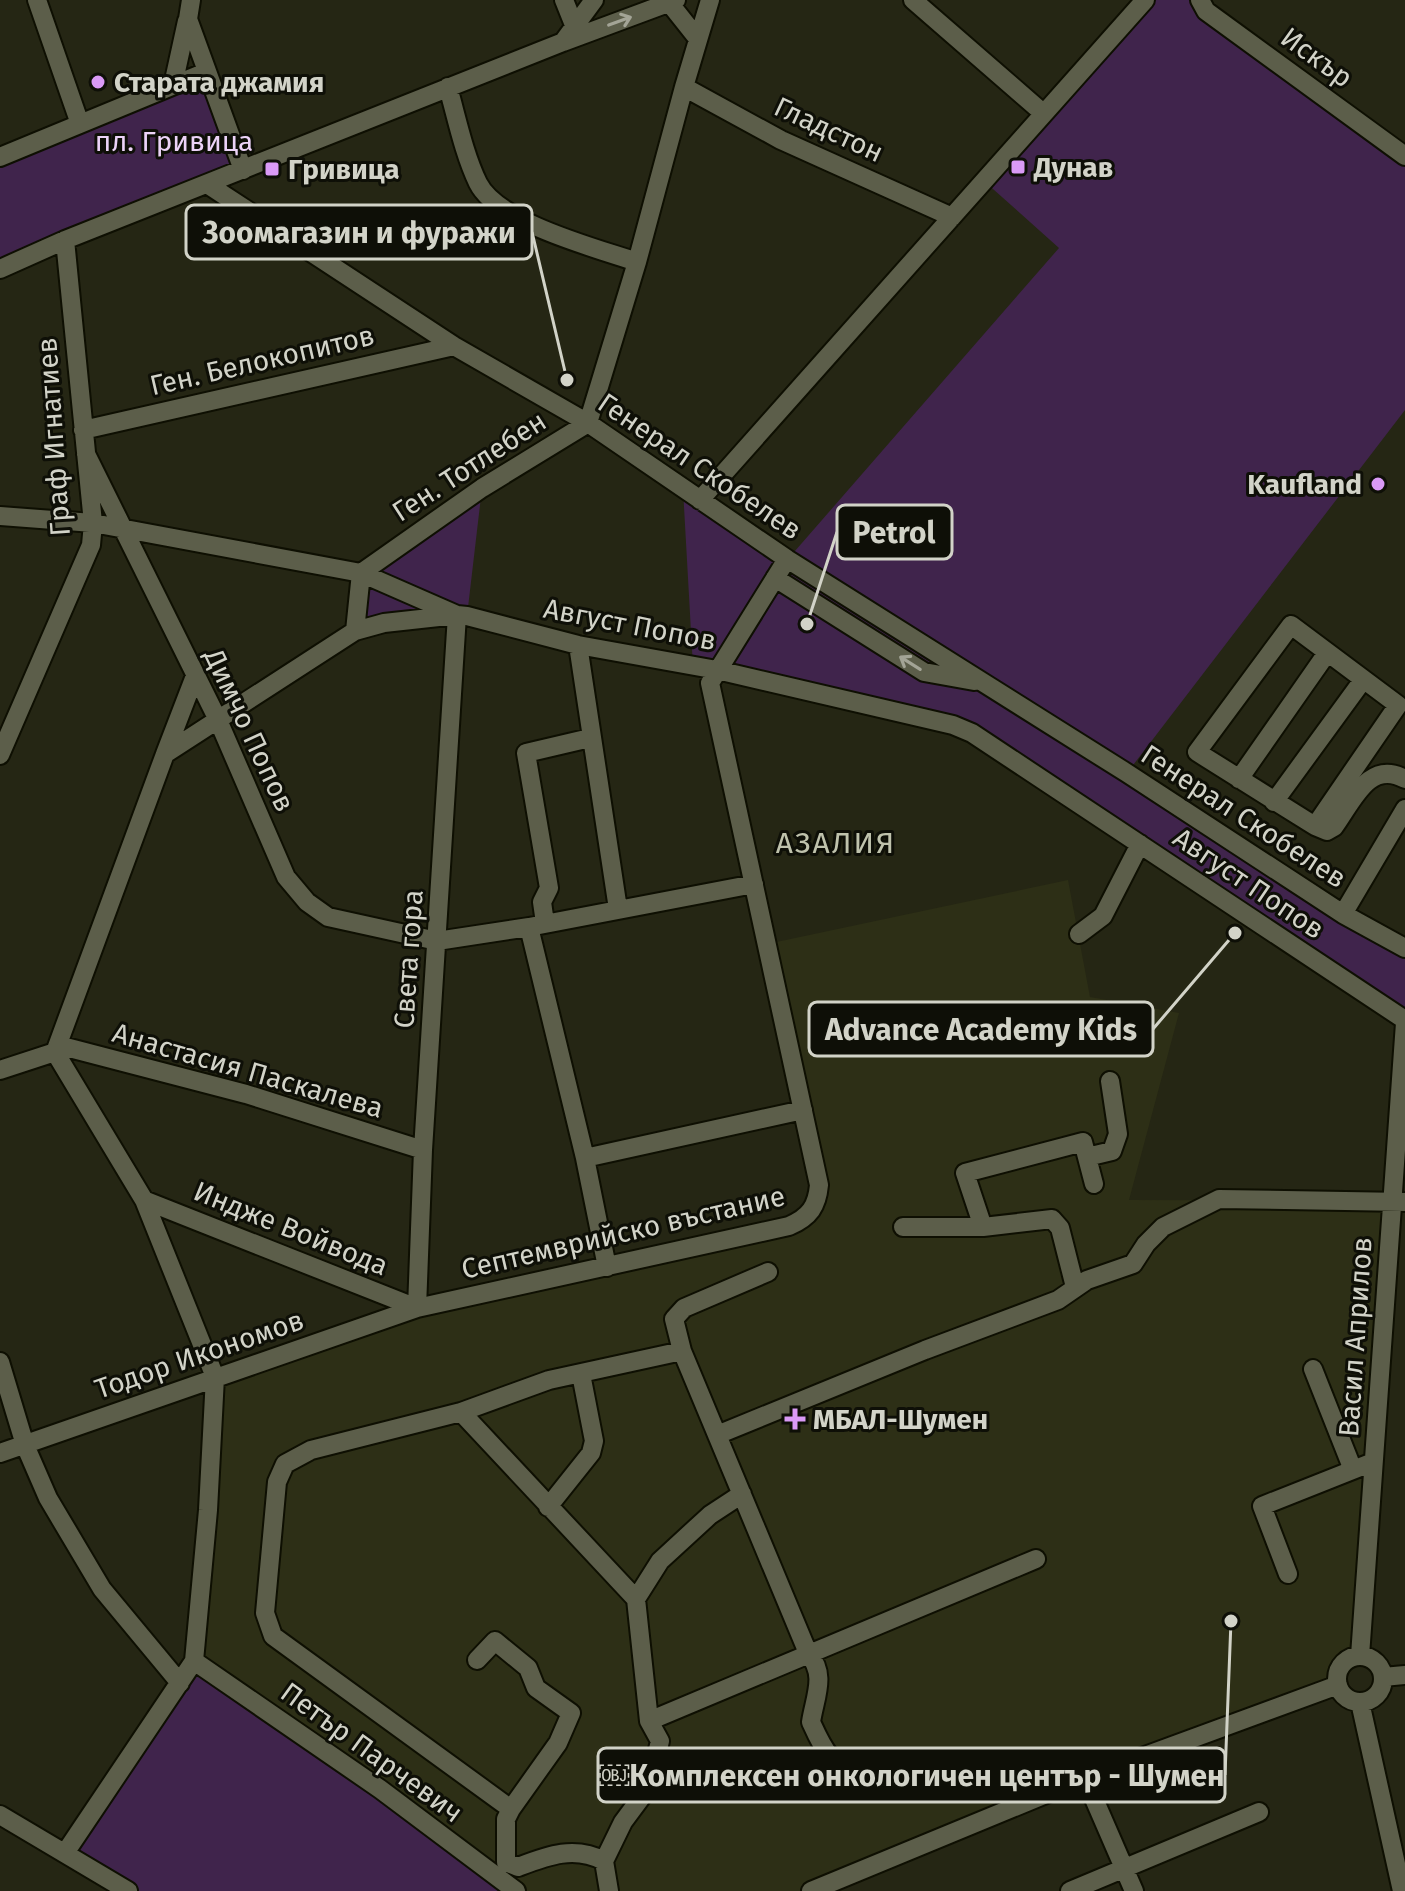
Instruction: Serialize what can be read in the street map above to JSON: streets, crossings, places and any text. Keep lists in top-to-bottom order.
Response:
{
  "streets": {
    "street": [
      "Искър",
      "Гладстон",
      "Ген. Белокопитов",
      "Граф Игнатиев",
      "Ген. Тотлебен",
      "Генерал Скобелев",
      "Август Попов",
      "Димчо Попов",
      "Света гора",
      "Анастасия Паскалева",
      "Индже Войвода",
      "Септемврийско въстание",
      "Васил Априлов",
      "Тодор Икономов",
      "Петър Парчевич"
    ]
  },
  "crossings": [
    ["Гладстон", "Ген. Тотлебен"],
    ["Ген. Белокопитов", "Граф Игнатиев"],
    ["Ген. Белокопитов", "Генерал Скобелев"],
    ["Граф Игнатиев", "Димчо Попов"],
    ["Ген. Тотлебен", "Генерал Скобелев"],
    ["Август Попов", "Димчо Попов"],
    ["Август Попов", "Света гора"],
    ["Август Попов", "Васил Априлов"],
    ["Димчо Попов", "Света гора"],
    ["Света гора", "Анастасия Паскалева"],
    ["Света гора", "Индже Войвода"],
    ["Света гора", "Септемврийско въстание"],
    ["Света гора", "Тодор Икономов"],
    ["Индже Войвода", "Септемврийско въстание"],
    ["Индже Войвода", "Тодор Икономов"],
    ["Септемврийско въстание", "Тодор Икономов"]
  ],
  "districts": ["АЗАЛИЯ"],
  "parks": ["пл. Гривица"],
  "places": {
    "other": [
      "Старата джамия",
      "Зоомагазин и фуражи",
      "Kaufland",
      "Petrol",
      "Advance Academy Kids",
      "￼Комплексен онкологичен център - Шумен"
    ],
    "transit": ["Дунав", "Гривица"],
    "health": ["МБАЛ-Шумен"]
  }
}
